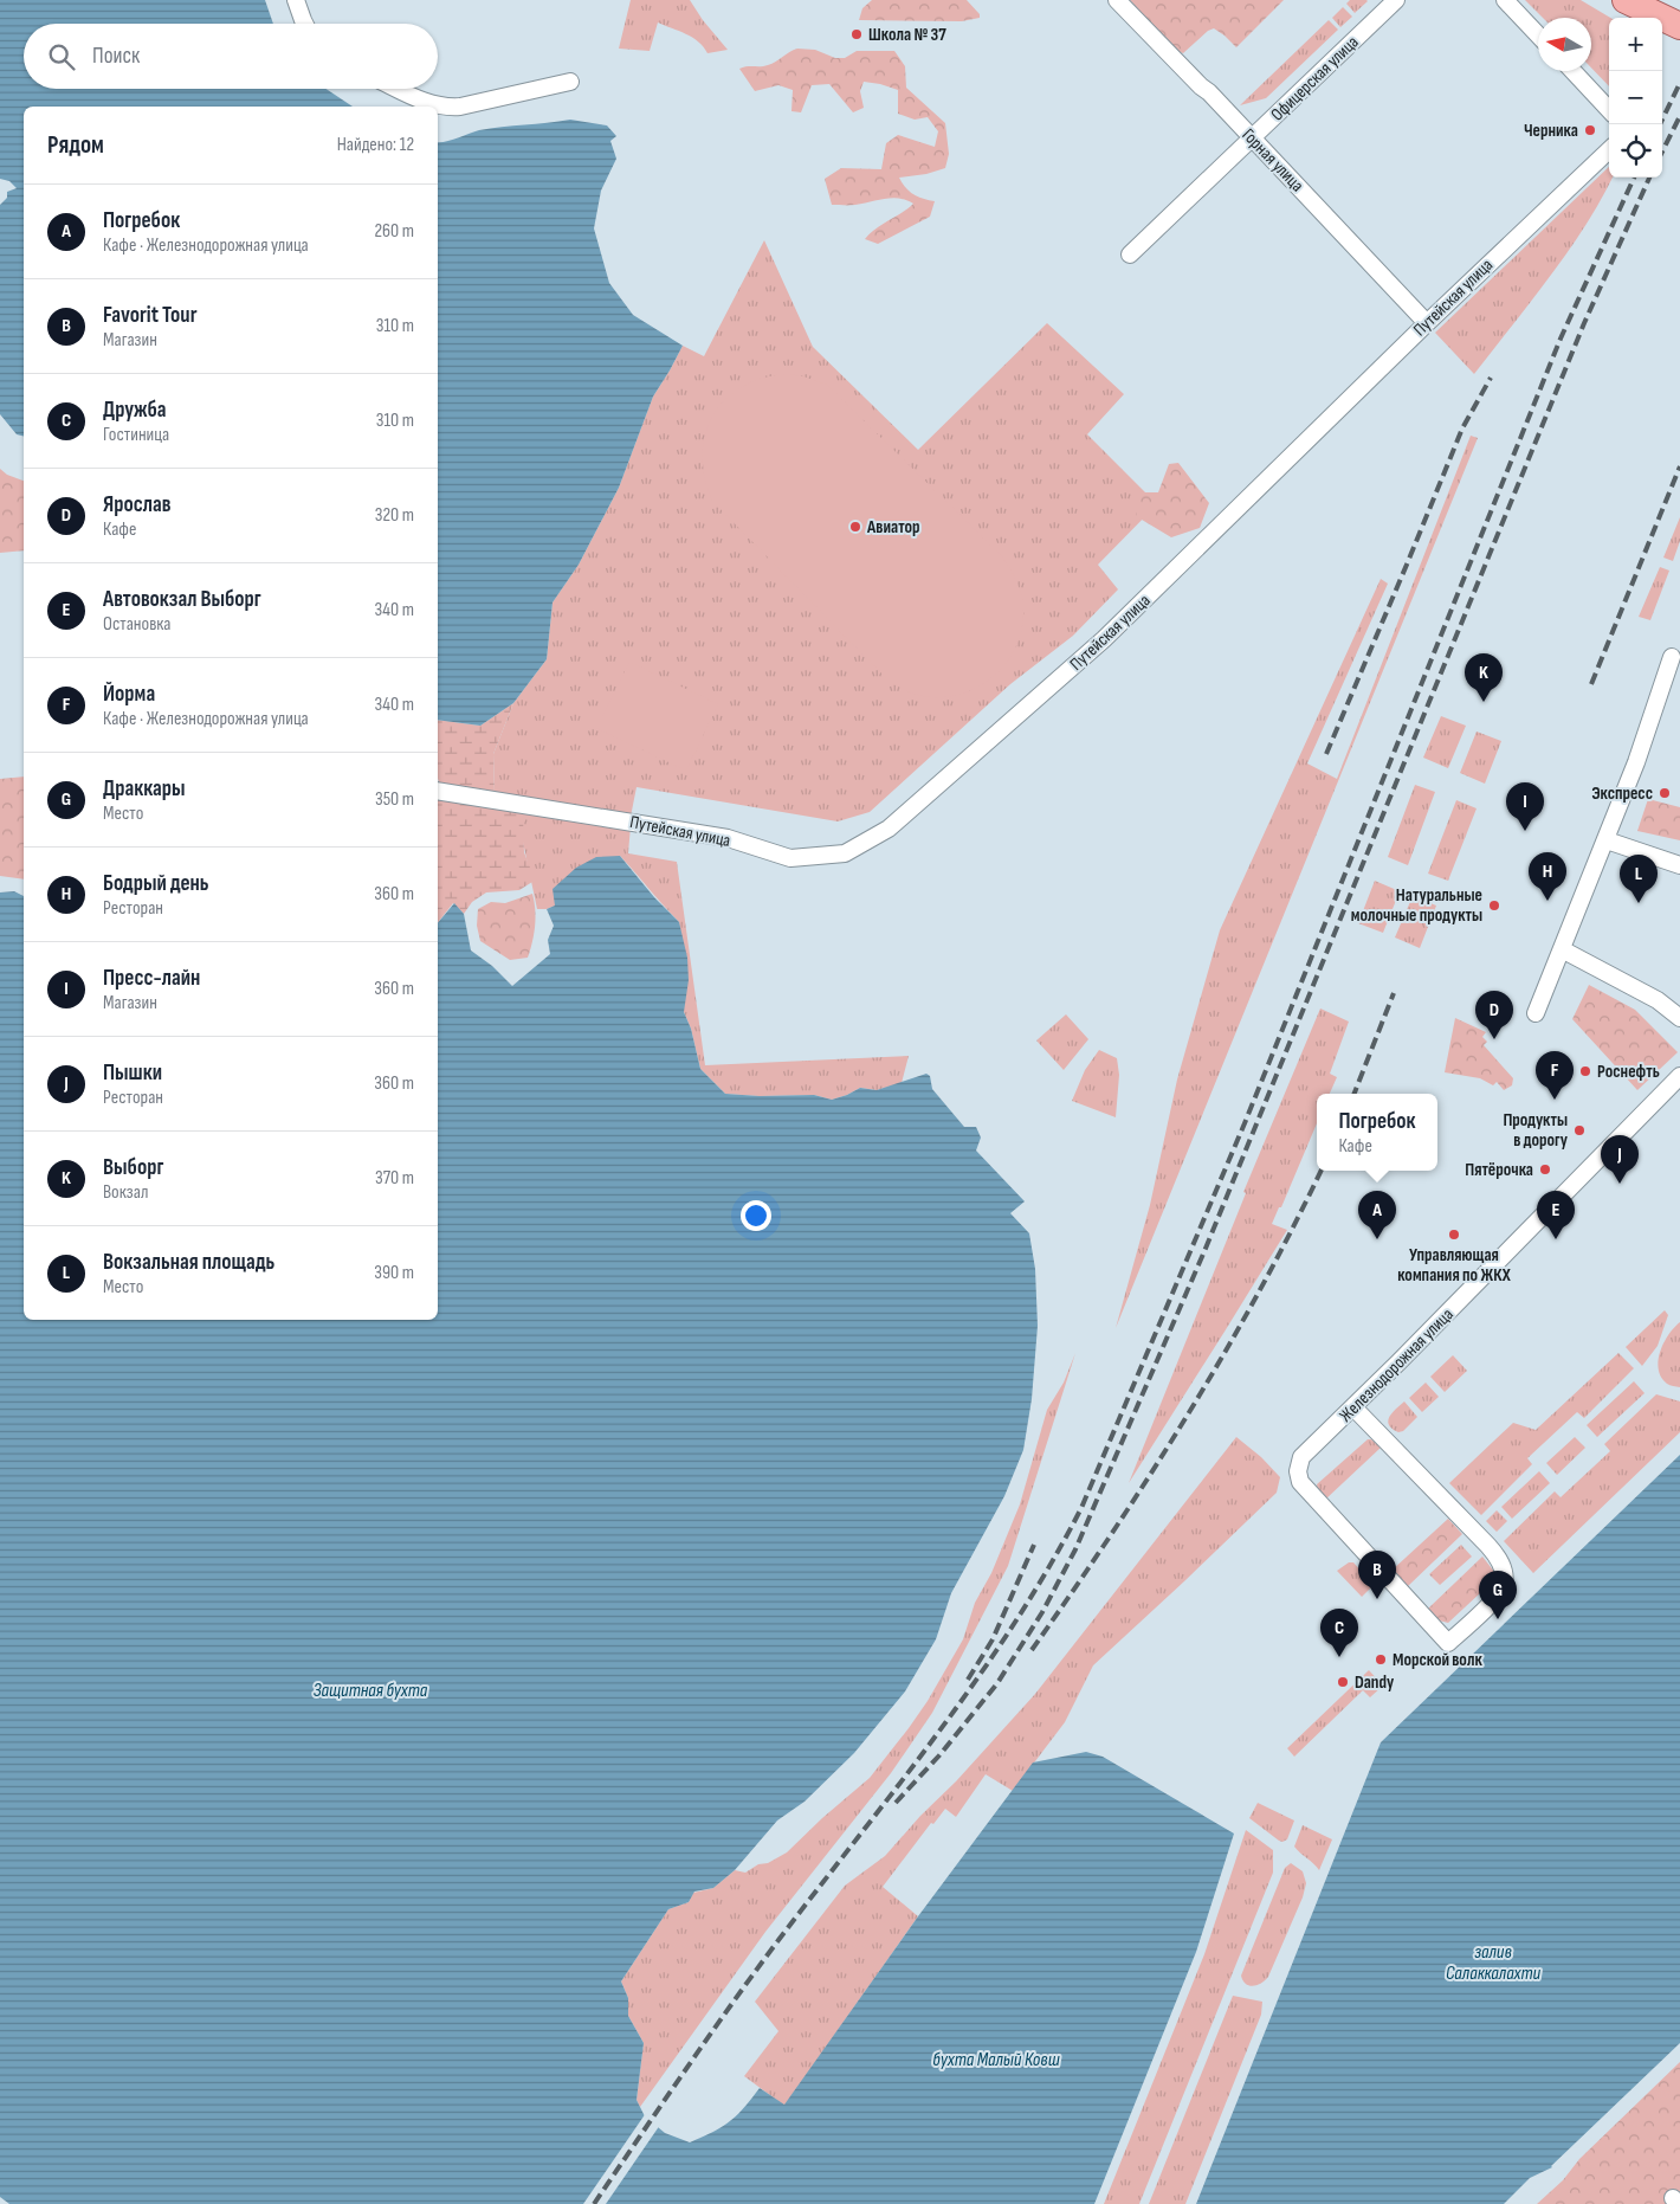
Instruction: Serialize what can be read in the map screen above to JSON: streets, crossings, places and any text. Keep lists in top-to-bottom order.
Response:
{
  "streets": {
    "street": [
      "Офицерская улица",
      "Горная улица",
      "Путейская улица",
      "Железнодорожная улица"
    ]
  },
  "crossings": [
    ["Офицерская улица", "Горная улица"],
    ["Горная улица", "Путейская улица"]
  ],
  "water": ["Защитная бухта", "залив Салаккалахти", "бухта Малый Ковш"],
  "places": [
    "Школа № 37",
    "Черника",
    "Авиатор",
    "Экспресс",
    "Натуральные молочные продукты",
    "Роснефть",
    "Продукты в дорогу",
    "Пятёрочка",
    "Управляющая компания по ЖКХ",
    "Морской волк",
    "Dandy"
  ],
  "north": "left",
  "page": {
    "map_buttons": ["+", "−"],
    "search": "Поиск",
    "heading": ["Рядом", "Найдено: 12"],
    "list": [
      {
        "mark": "A",
        "name": "Погребок",
        "note": "Кафе · Железнодорожная улица",
        "value": "260 m"
      },
      {
        "mark": "B",
        "name": "Favorit Tour",
        "note": "Магазин",
        "value": "310 m"
      },
      {
        "mark": "C",
        "name": "Дружба",
        "note": "Гостиница",
        "value": "310 m"
      },
      {
        "mark": "D",
        "name": "Ярослав",
        "note": "Кафе",
        "value": "320 m"
      },
      {
        "mark": "E",
        "name": "Автовокзал Выборг",
        "note": "Остановка",
        "value": "340 m"
      },
      {
        "mark": "F",
        "name": "Йорма",
        "note": "Кафе · Железнодорожная улица",
        "value": "340 m"
      },
      {
        "mark": "G",
        "name": "Драккары",
        "note": "Место",
        "value": "350 m"
      },
      {
        "mark": "H",
        "name": "Бодрый день",
        "note": "Ресторан",
        "value": "360 m"
      },
      {
        "mark": "I",
        "name": "Пресс-лайн",
        "note": "Магазин",
        "value": "360 m"
      },
      {
        "mark": "J",
        "name": "Пышки",
        "note": "Ресторан",
        "value": "360 m"
      },
      {
        "mark": "K",
        "name": "Выборг",
        "note": "Вокзал",
        "value": "370 m"
      },
      {
        "mark": "L",
        "name": "Вокзальная площадь",
        "note": "Место",
        "value": "390 m"
      }
    ],
    "pins": [
      "K",
      "I",
      "H",
      "L",
      "D",
      "F",
      "J",
      "A",
      "E",
      "B",
      "G",
      "C"
    ],
    "popup": ["Погребок", "Кафе"]
  }
}
